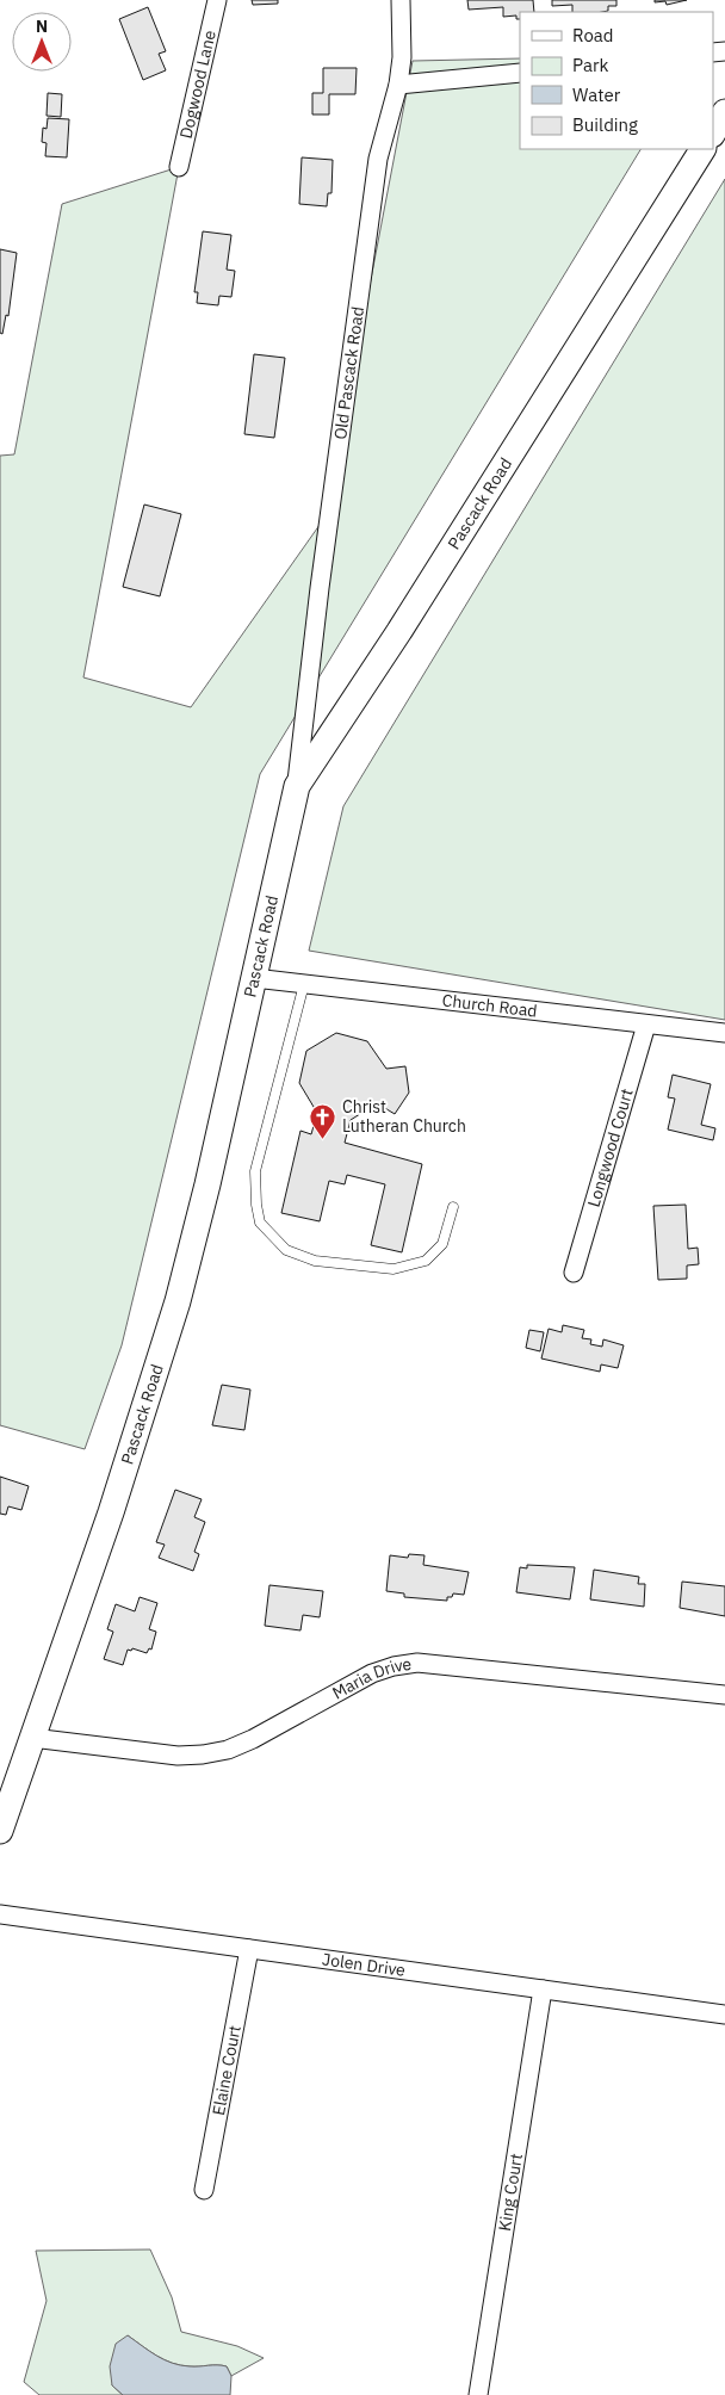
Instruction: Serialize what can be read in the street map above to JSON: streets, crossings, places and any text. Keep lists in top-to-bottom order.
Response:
{
  "streets": {
    "street": [
      "Dogwood Lane",
      "Old Pascack Road",
      "Pascack Road",
      "Church Road",
      "Longwood Court",
      "Maria Drive",
      "Jolen Drive",
      "Elaine Court",
      "King Court"
    ]
  },
  "crossings": [
    ["Old Pascack Road", "Pascack Road"],
    ["Pascack Road", "Church Road"],
    ["Pascack Road", "Maria Drive"],
    ["Church Road", "Longwood Court"],
    ["Jolen Drive", "Elaine Court"],
    ["Jolen Drive", "King Court"]
  ],
  "places": {
    "church": ["Christ Lutheran Church"]
  },
  "legend": [
    "Road",
    "Park",
    "Water",
    "Building"
  ],
  "north": "top"
}
